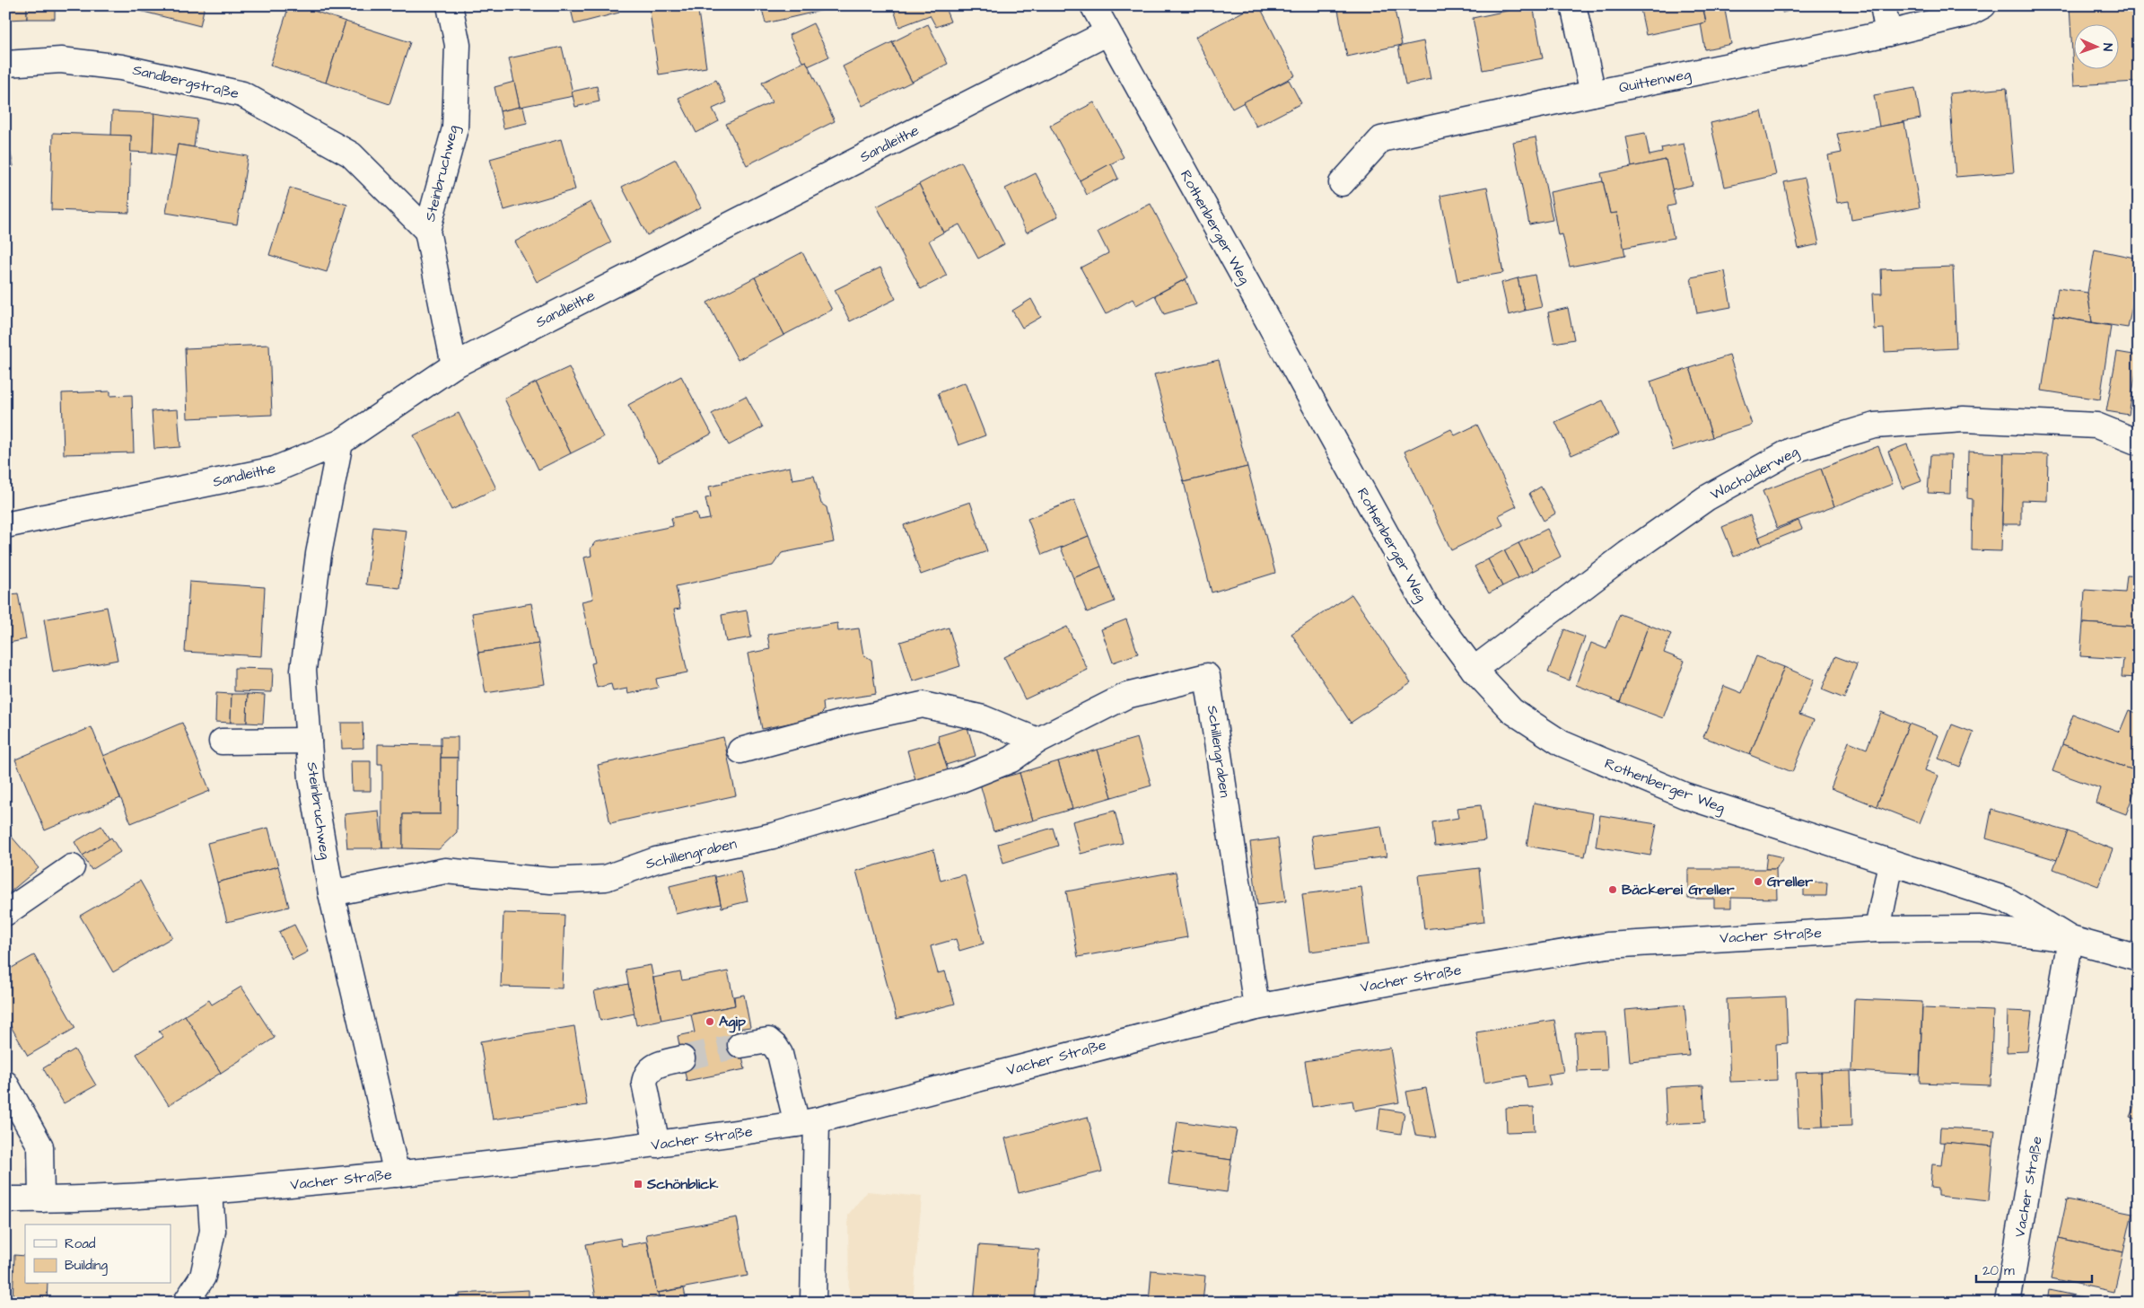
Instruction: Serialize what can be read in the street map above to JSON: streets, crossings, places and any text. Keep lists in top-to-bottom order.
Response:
{
  "streets": {
    "street": [
      "Quittenweg",
      "Sandbergstraße",
      "Sandleithe",
      "Steinbruchweg",
      "Rothenberger Weg",
      "Wacholderweg",
      "Schillengraben",
      "Vacher Straße"
    ]
  },
  "crossings": [
    ["Sandbergstraße", "Steinbruchweg"],
    ["Sandleithe", "Steinbruchweg"],
    ["Sandleithe", "Rothenberger Weg"],
    ["Steinbruchweg", "Schillengraben"],
    ["Steinbruchweg", "Vacher Straße"],
    ["Rothenberger Weg", "Wacholderweg"],
    ["Rothenberger Weg", "Vacher Straße"],
    ["Schillengraben", "Vacher Straße"]
  ],
  "places": {
    "other": ["Greller", "Bäckerei Greller", "Agip"],
    "transit": ["Schönblick"]
  },
  "legend": ["Road", "Building"],
  "scale_bar": "20 m",
  "north": "right"
}
